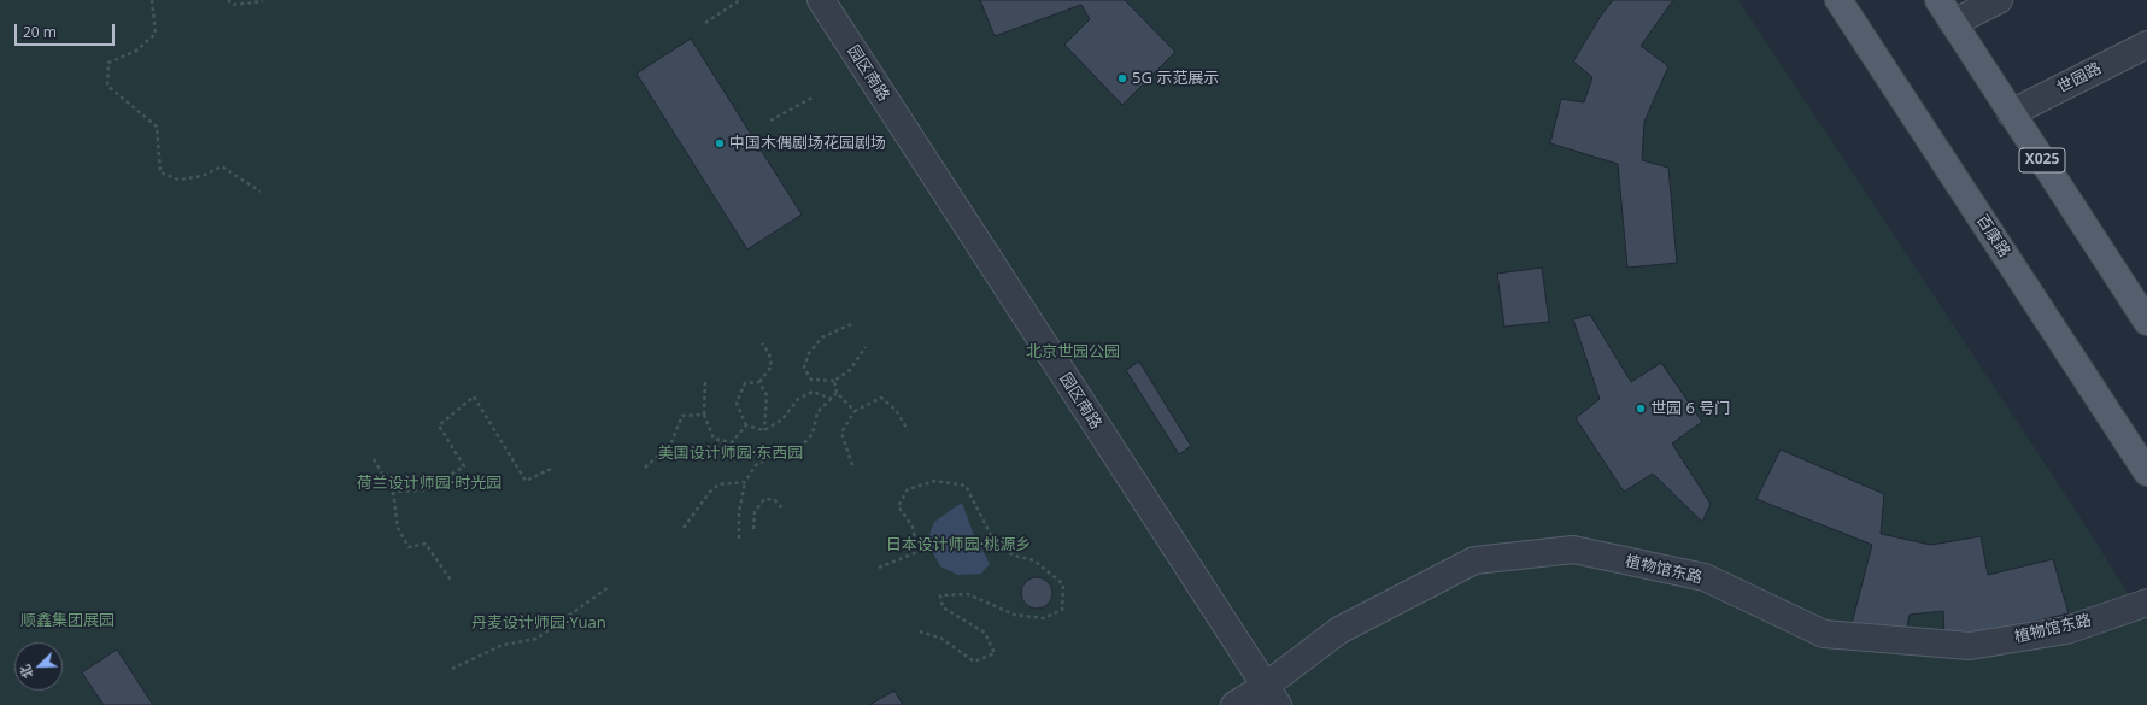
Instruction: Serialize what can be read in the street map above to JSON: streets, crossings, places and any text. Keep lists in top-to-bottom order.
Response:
{
  "streets": {
    "main road": ["X025", "百康路"],
    "street": ["园区南路", "世园路", "植物馆东路"]
  },
  "crossings": [
    ["园区南路", "植物馆东路"],
    ["世园路", "X025"]
  ],
  "parks": [
    "北京世园公园",
    "美国设计师园·东西园",
    "荷兰设计师园·时光园",
    "日本设计师园·桃源乡",
    "顺鑫集团展园",
    "丹麦设计师园·Yuan"
  ],
  "places": ["5G 示范展示", "中国木偶剧场花园剧场", "世园 6 号门"],
  "scale_bar": "20 m",
  "north": "bottom left"
}
